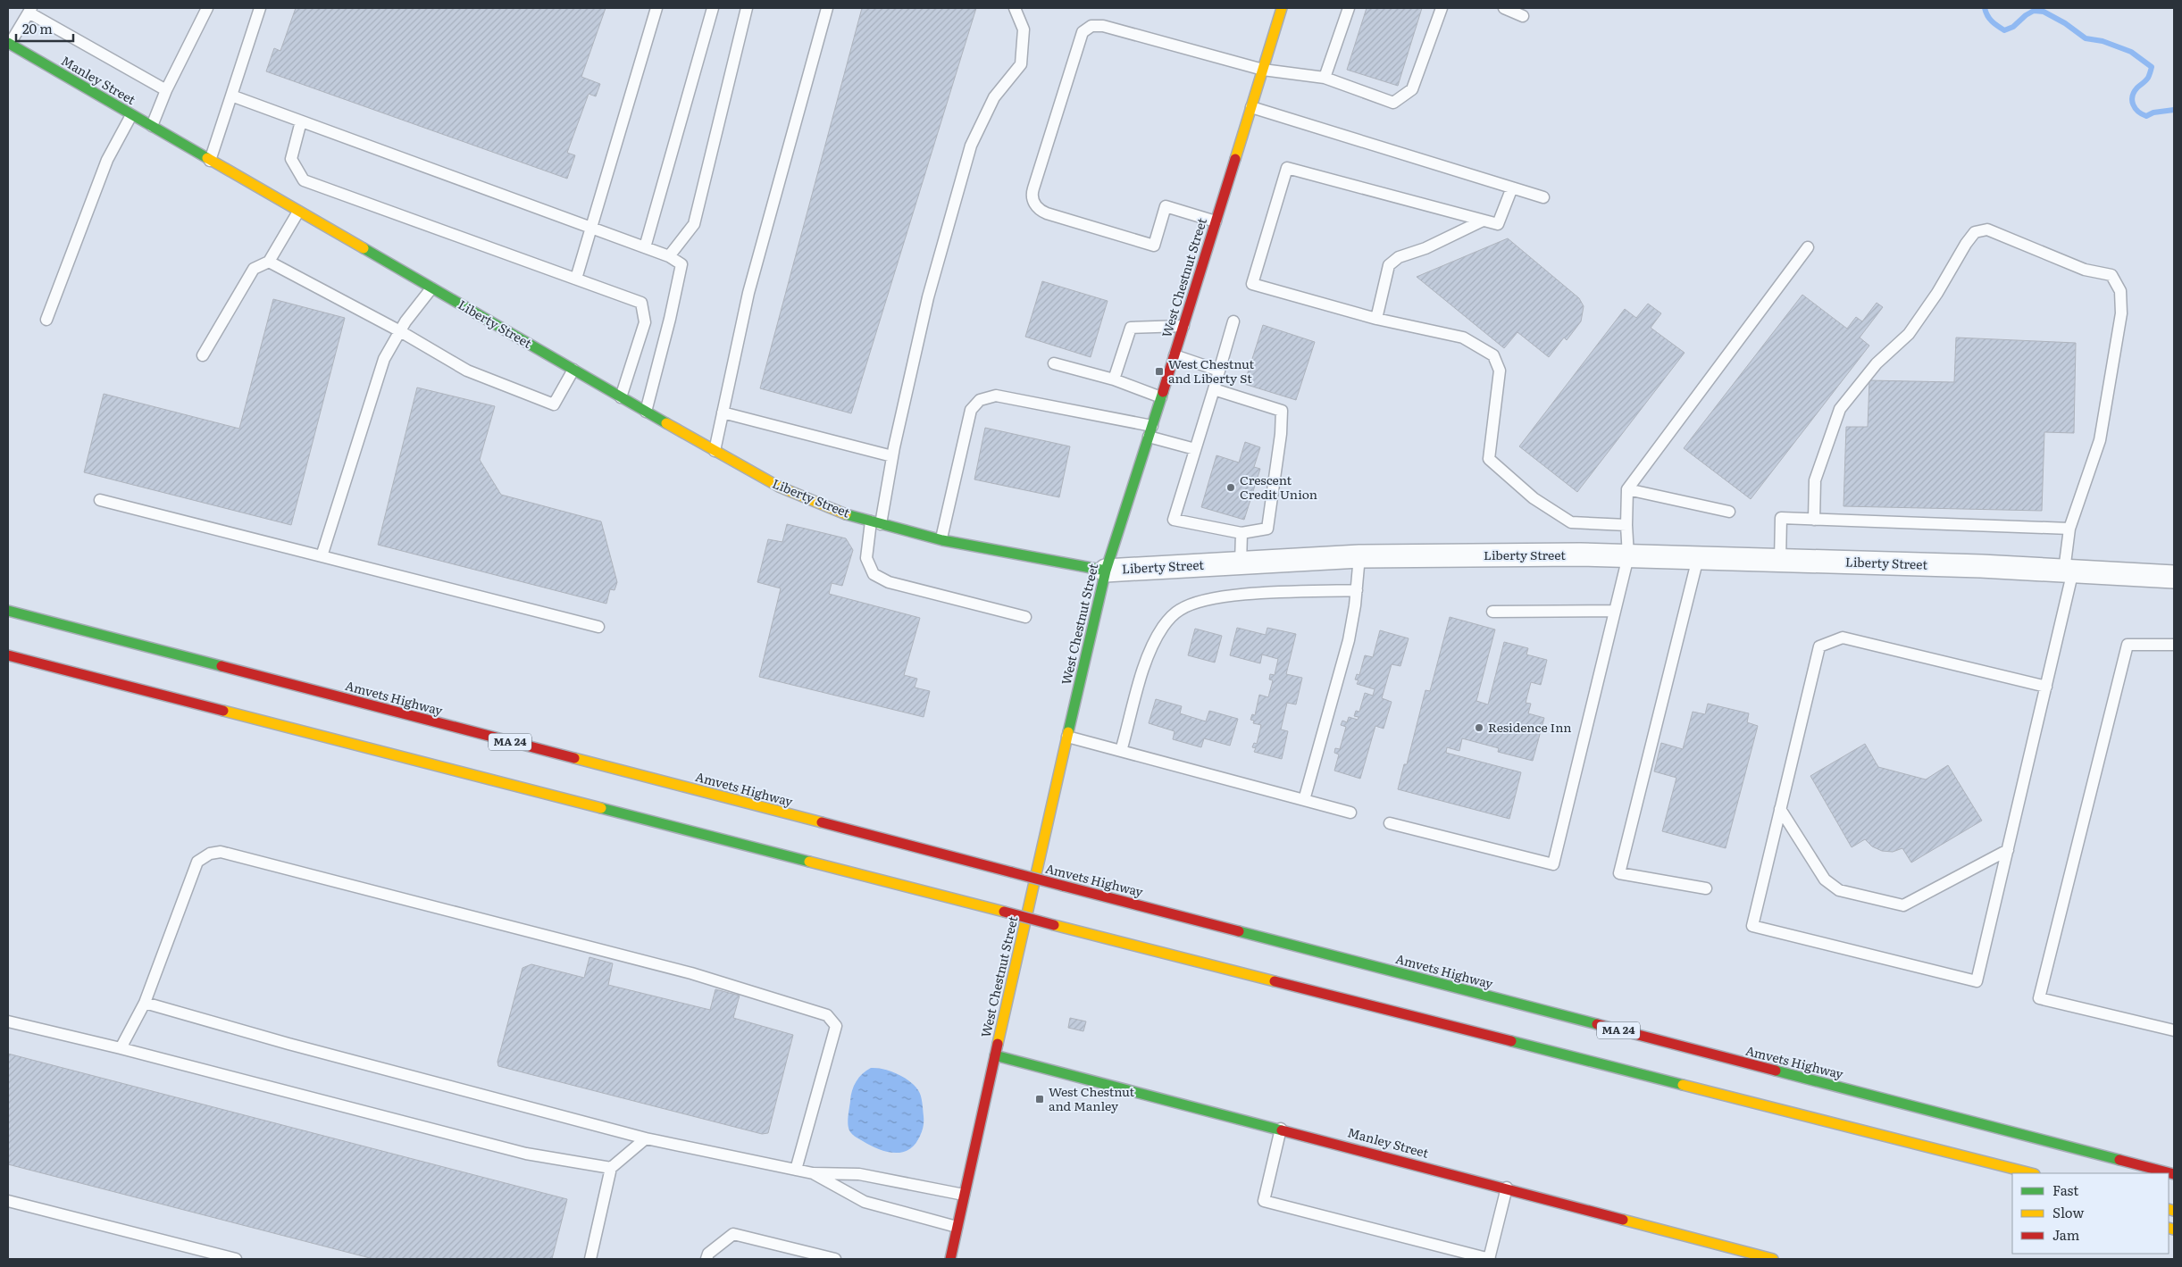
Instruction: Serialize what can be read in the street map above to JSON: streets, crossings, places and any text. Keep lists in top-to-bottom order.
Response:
{
  "streets": {
    "main road": [
      "Manley Street",
      "West Chestnut Street",
      "Liberty Street",
      "Amvets Highway",
      "MA 24"
    ]
  },
  "crossings": [
    ["Manley Street", "West Chestnut Street"],
    ["Manley Street", "Liberty Street"],
    ["West Chestnut Street", "Liberty Street"]
  ],
  "places": {
    "transit": ["West Chestnut and Liberty St", "West Chestnut and Manley"],
    "other": ["Crescent Credit Union", "Residence Inn"]
  },
  "legend": ["Fast", "Slow", "Jam"],
  "scale_bar": "20 m"
}
